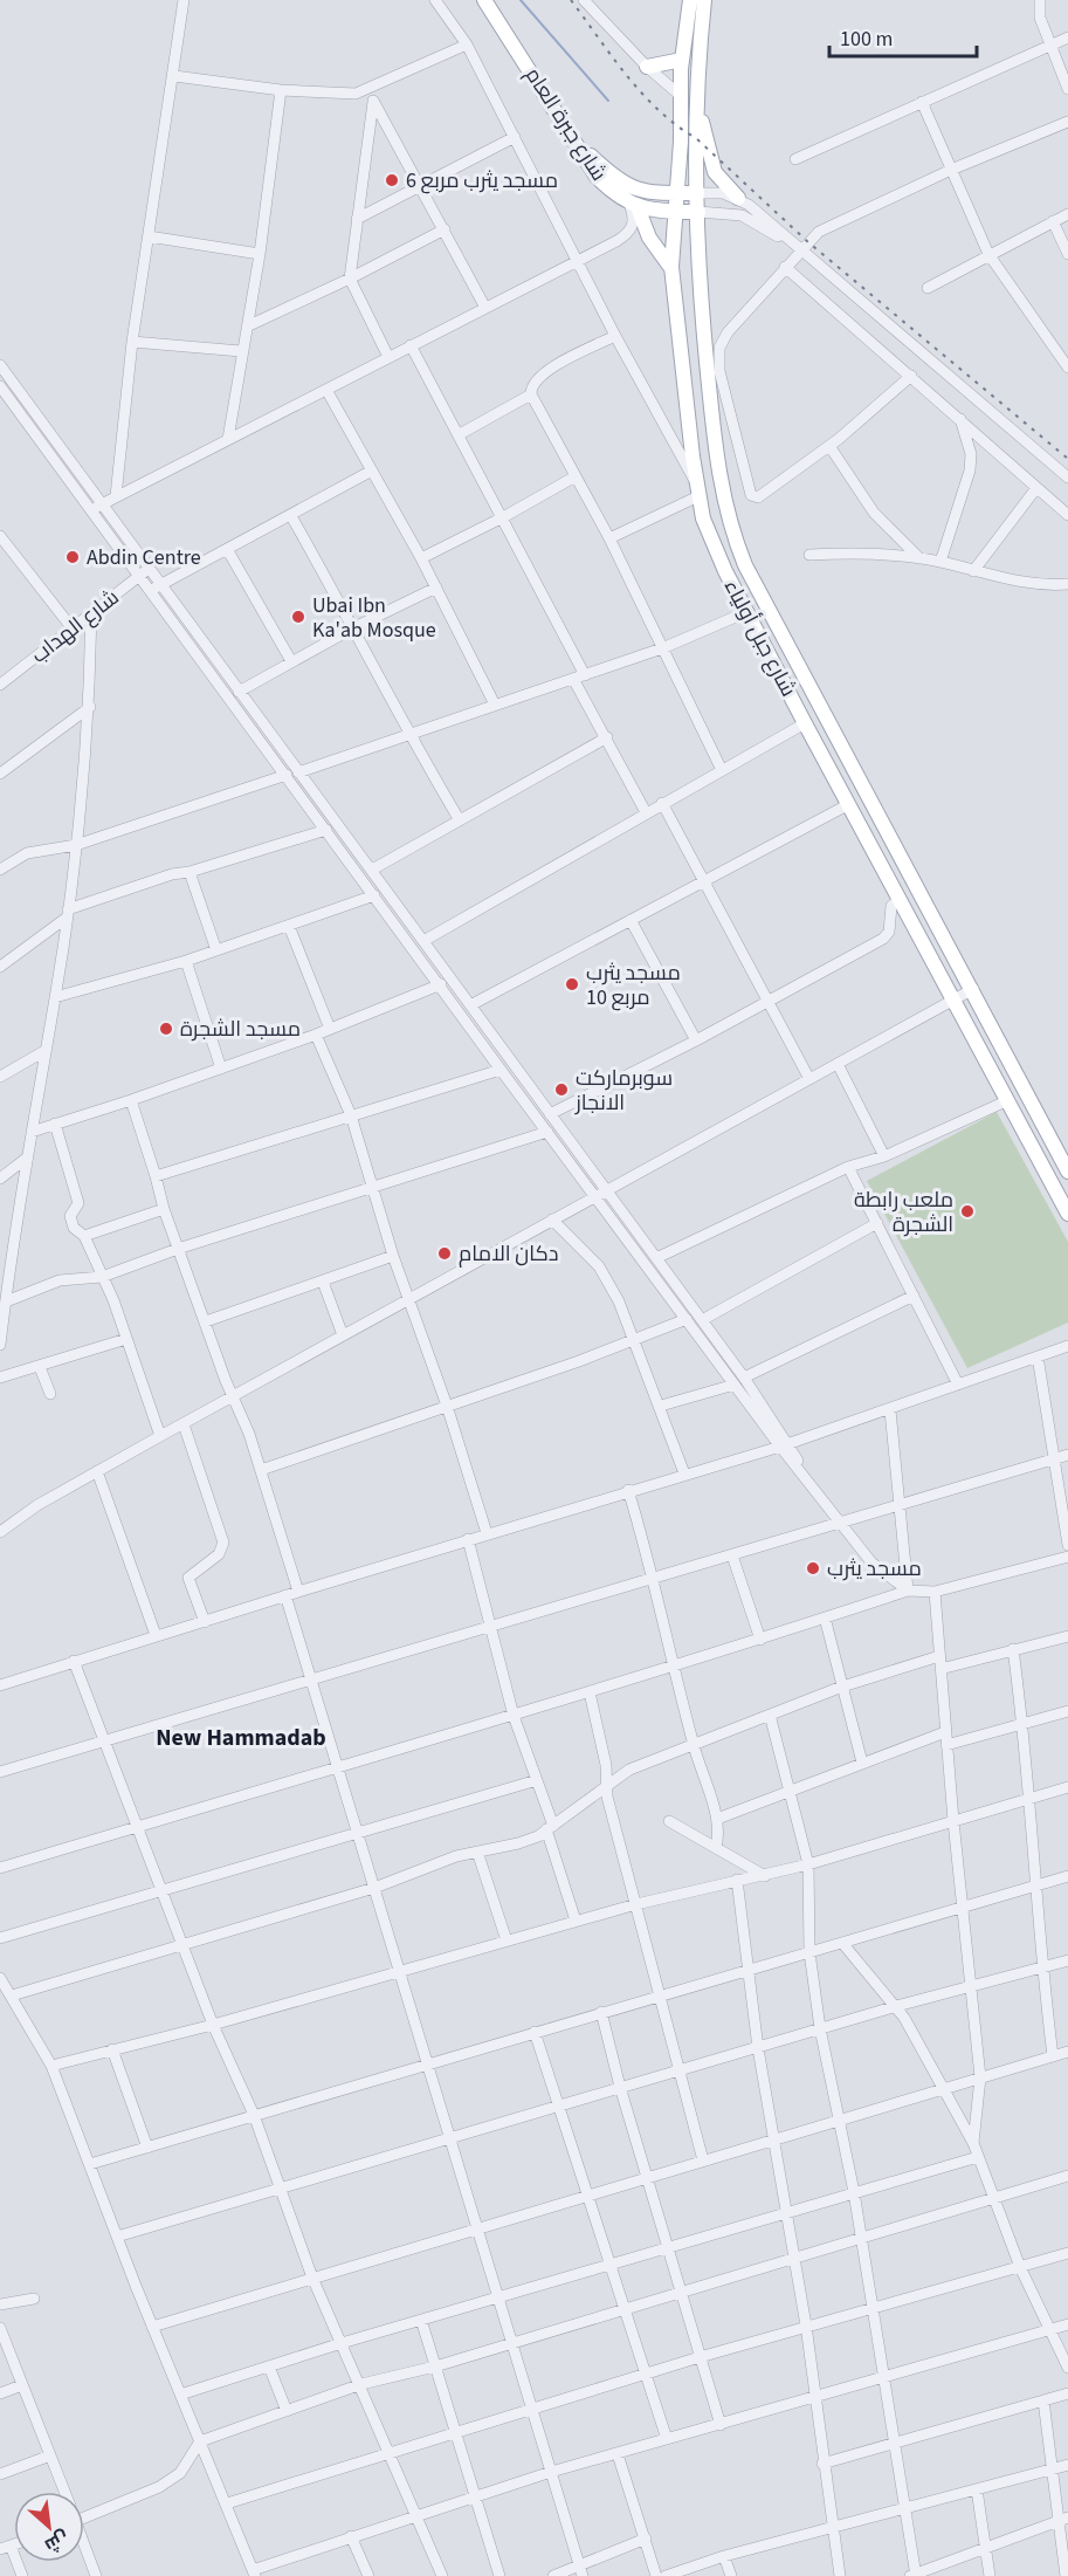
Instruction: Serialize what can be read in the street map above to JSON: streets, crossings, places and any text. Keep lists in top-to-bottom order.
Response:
{
  "streets": {
    "main road": ["شارع جبرة العام", "شارع جبل أولياء"],
    "street": ["شارع الهداب"]
  },
  "districts": ["New Hammadab"],
  "places": [
    "مسجد يثرب مربع 6",
    "Abdin Centre",
    "Ubai Ibn Ka'ab Mosque",
    "مسجد يثرب مربع 10",
    "مسجد الشجرة",
    "سوبرماركت الانجاز",
    "ملعب رابطة الشجرة",
    "دكان الامام",
    "مسجد يثرب"
  ],
  "scale_bar": "100 m",
  "north": "bottom right"
}
